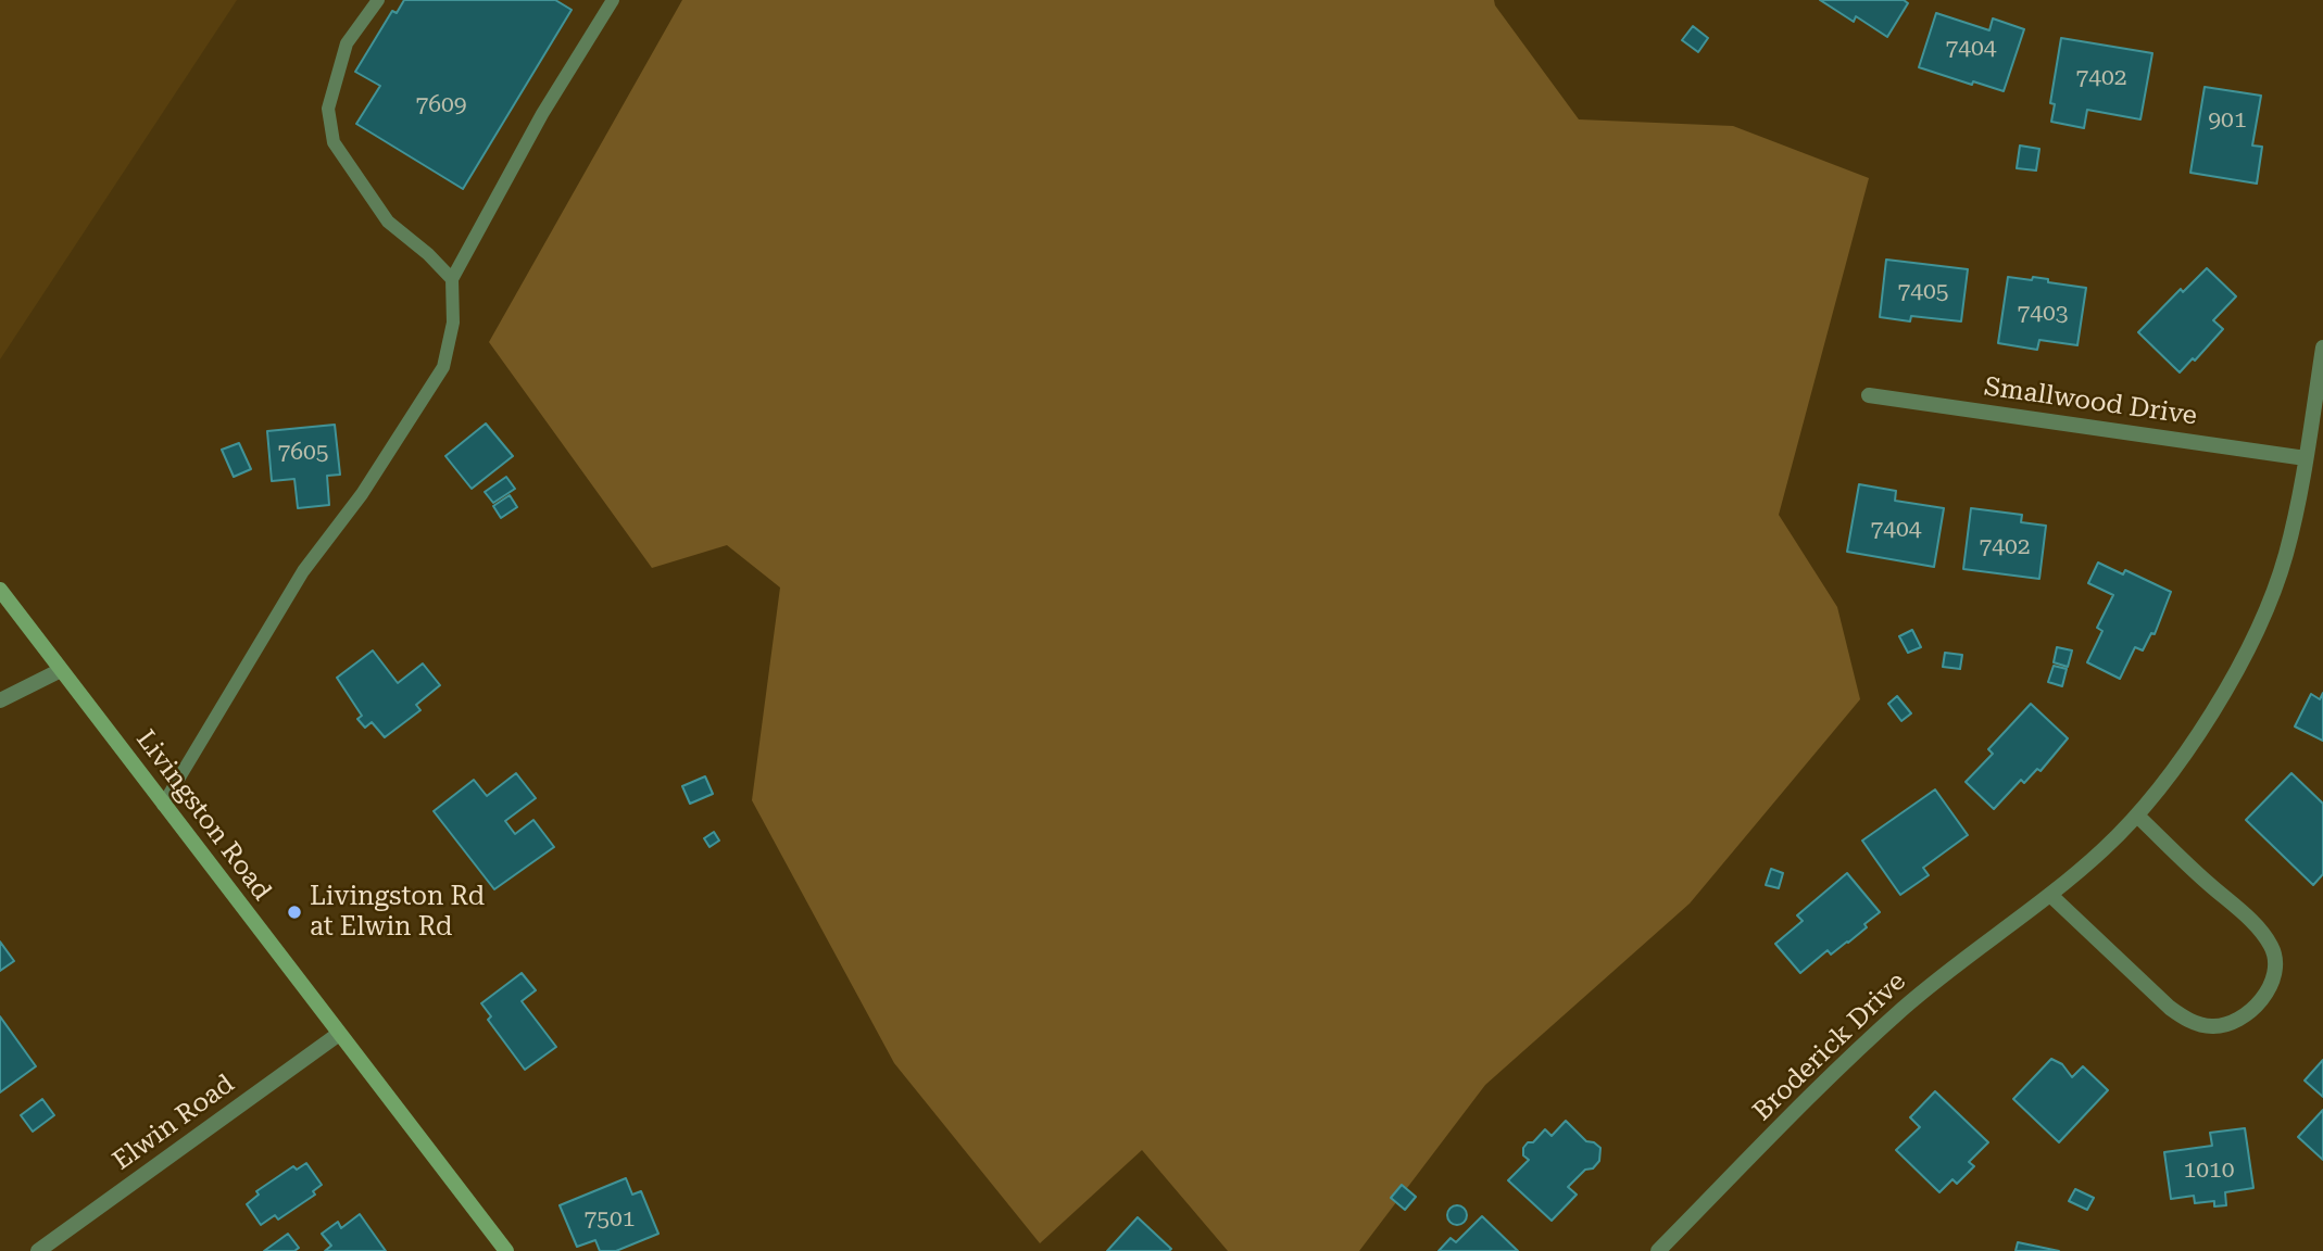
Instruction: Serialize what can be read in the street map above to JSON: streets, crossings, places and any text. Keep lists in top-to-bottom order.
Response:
{
  "streets": {
    "main road": ["Livingston Road"],
    "street": ["Smallwood Drive", "Broderick Drive", "Elwin Road"]
  },
  "crossings": [
    ["Smallwood Drive", "Broderick Drive"],
    ["Livingston Road", "Elwin Road"]
  ],
  "places": ["Livingston Rd at Elwin Rd"],
  "house_numbers": [
    "7404",
    "7402",
    "7609",
    "901",
    "7405",
    "7403",
    "7605",
    "7404",
    "7402",
    "1010",
    "7501"
  ]
}
